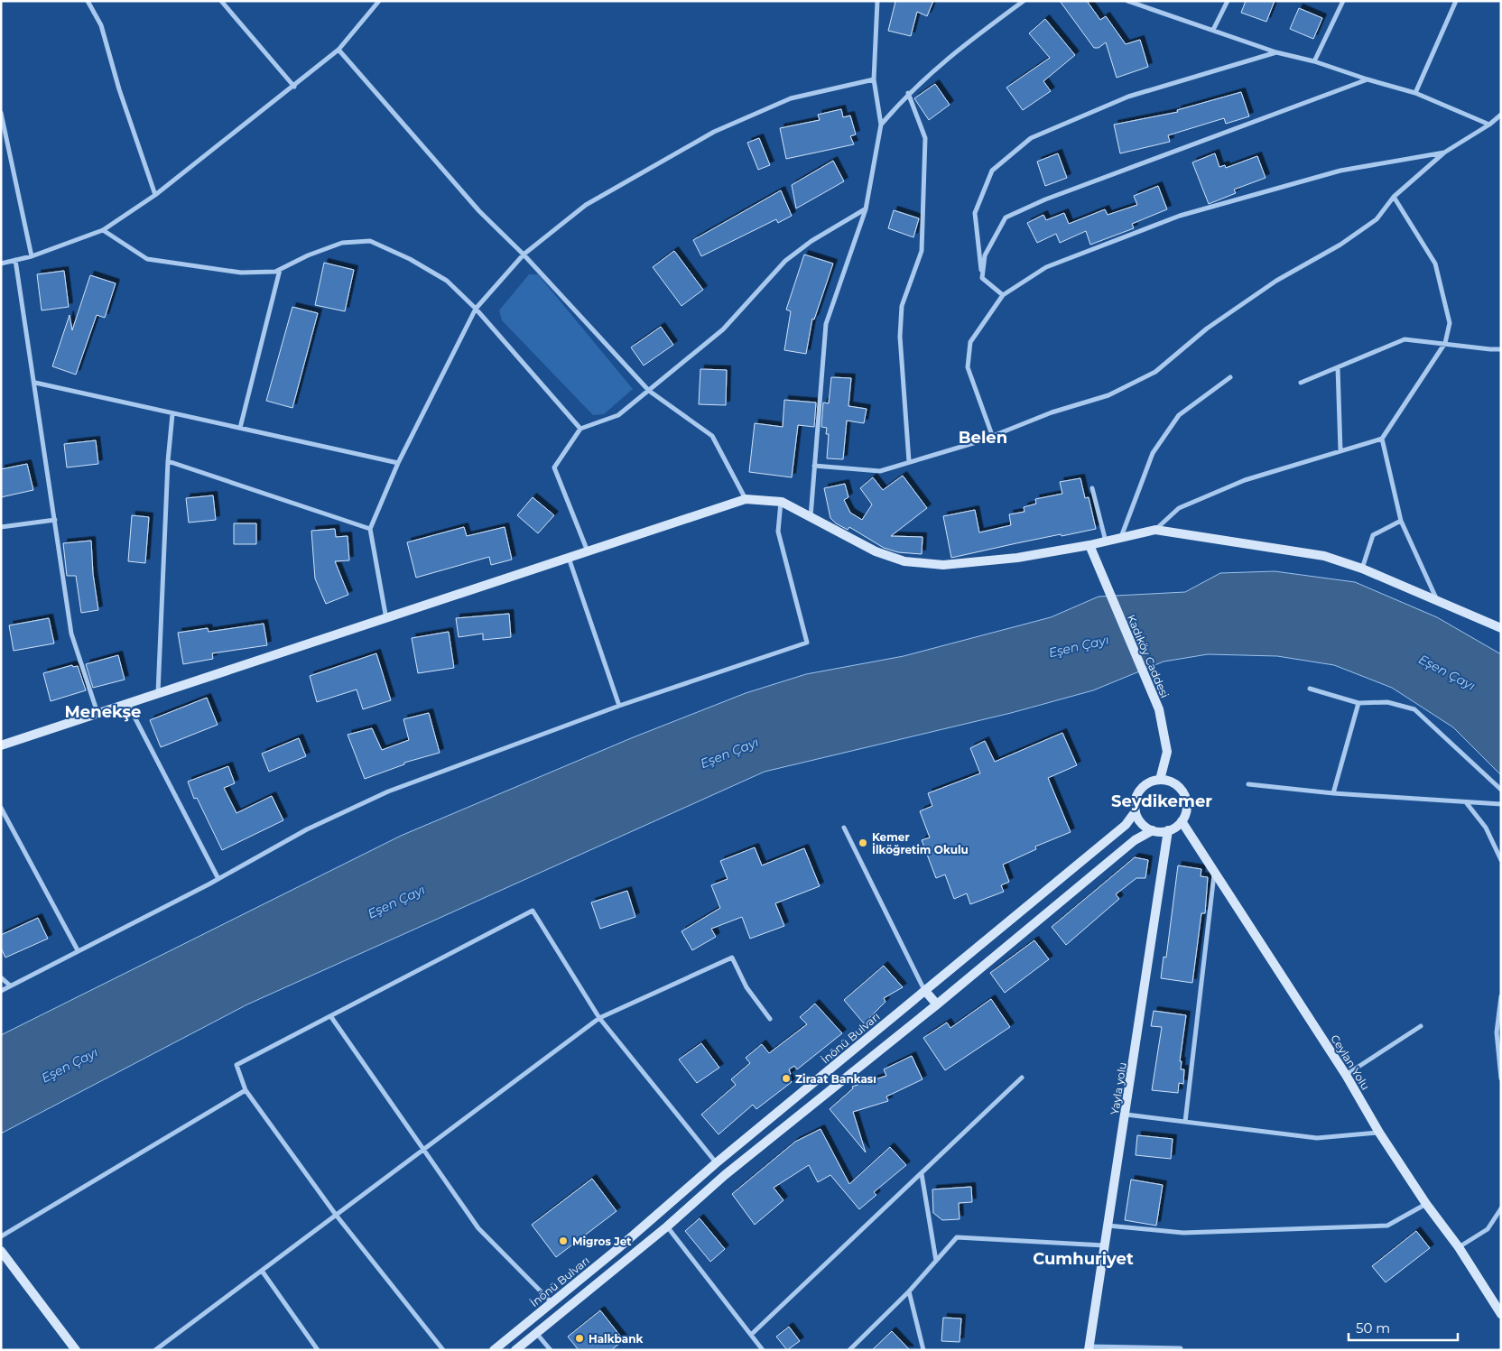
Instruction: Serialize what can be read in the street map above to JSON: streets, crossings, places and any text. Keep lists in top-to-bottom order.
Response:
{
  "streets": {
    "street": [
      "Kadıköy Caddesi",
      "İnönü Bulvarı",
      "Ceylan Yolu",
      "Yayla yolu"
    ]
  },
  "crossings": [
    ["Kadıköy Caddesi", "İnönü Bulvarı"],
    ["Kadıköy Caddesi", "Ceylan Yolu"],
    ["Kadıköy Caddesi", "Yayla yolu"],
    ["İnönü Bulvarı", "Ceylan Yolu"],
    ["İnönü Bulvarı", "Yayla yolu"],
    ["Ceylan Yolu", "Yayla yolu"]
  ],
  "districts": [
    "Belen",
    "Menekşe",
    "Seydikemer",
    "Cumhuriyet"
  ],
  "water": ["Eşen Çayı"],
  "places": [
    "Kemer İlköğretim Okulu",
    "Ziraat Bankası",
    "Migros Jet",
    "Halkbank"
  ],
  "scale_bar": "50 m"
}
